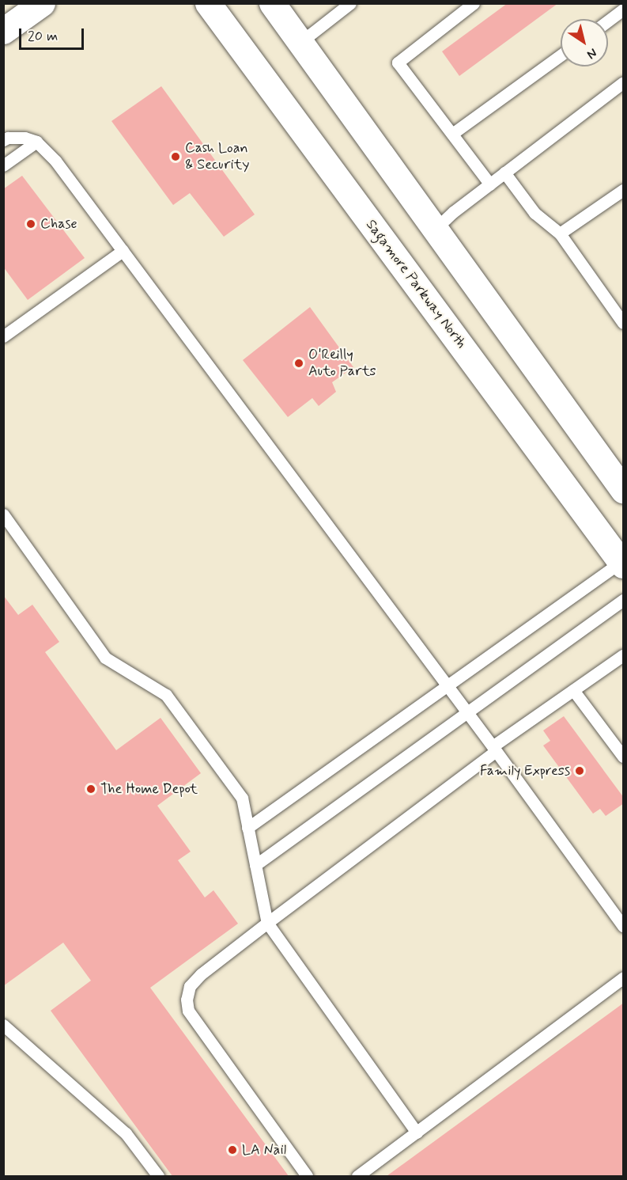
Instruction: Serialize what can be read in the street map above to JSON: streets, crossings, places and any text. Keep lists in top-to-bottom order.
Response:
{
  "streets": {
    "main road": ["Sagamore Parkway North"]
  },
  "places": [
    "Cash Loan & Security",
    "Chase",
    "O'Reilly Auto Parts",
    "Family Express",
    "The Home Depot",
    "LA Nail"
  ],
  "scale_bar": "20 m",
  "north": "bottom right"
}
